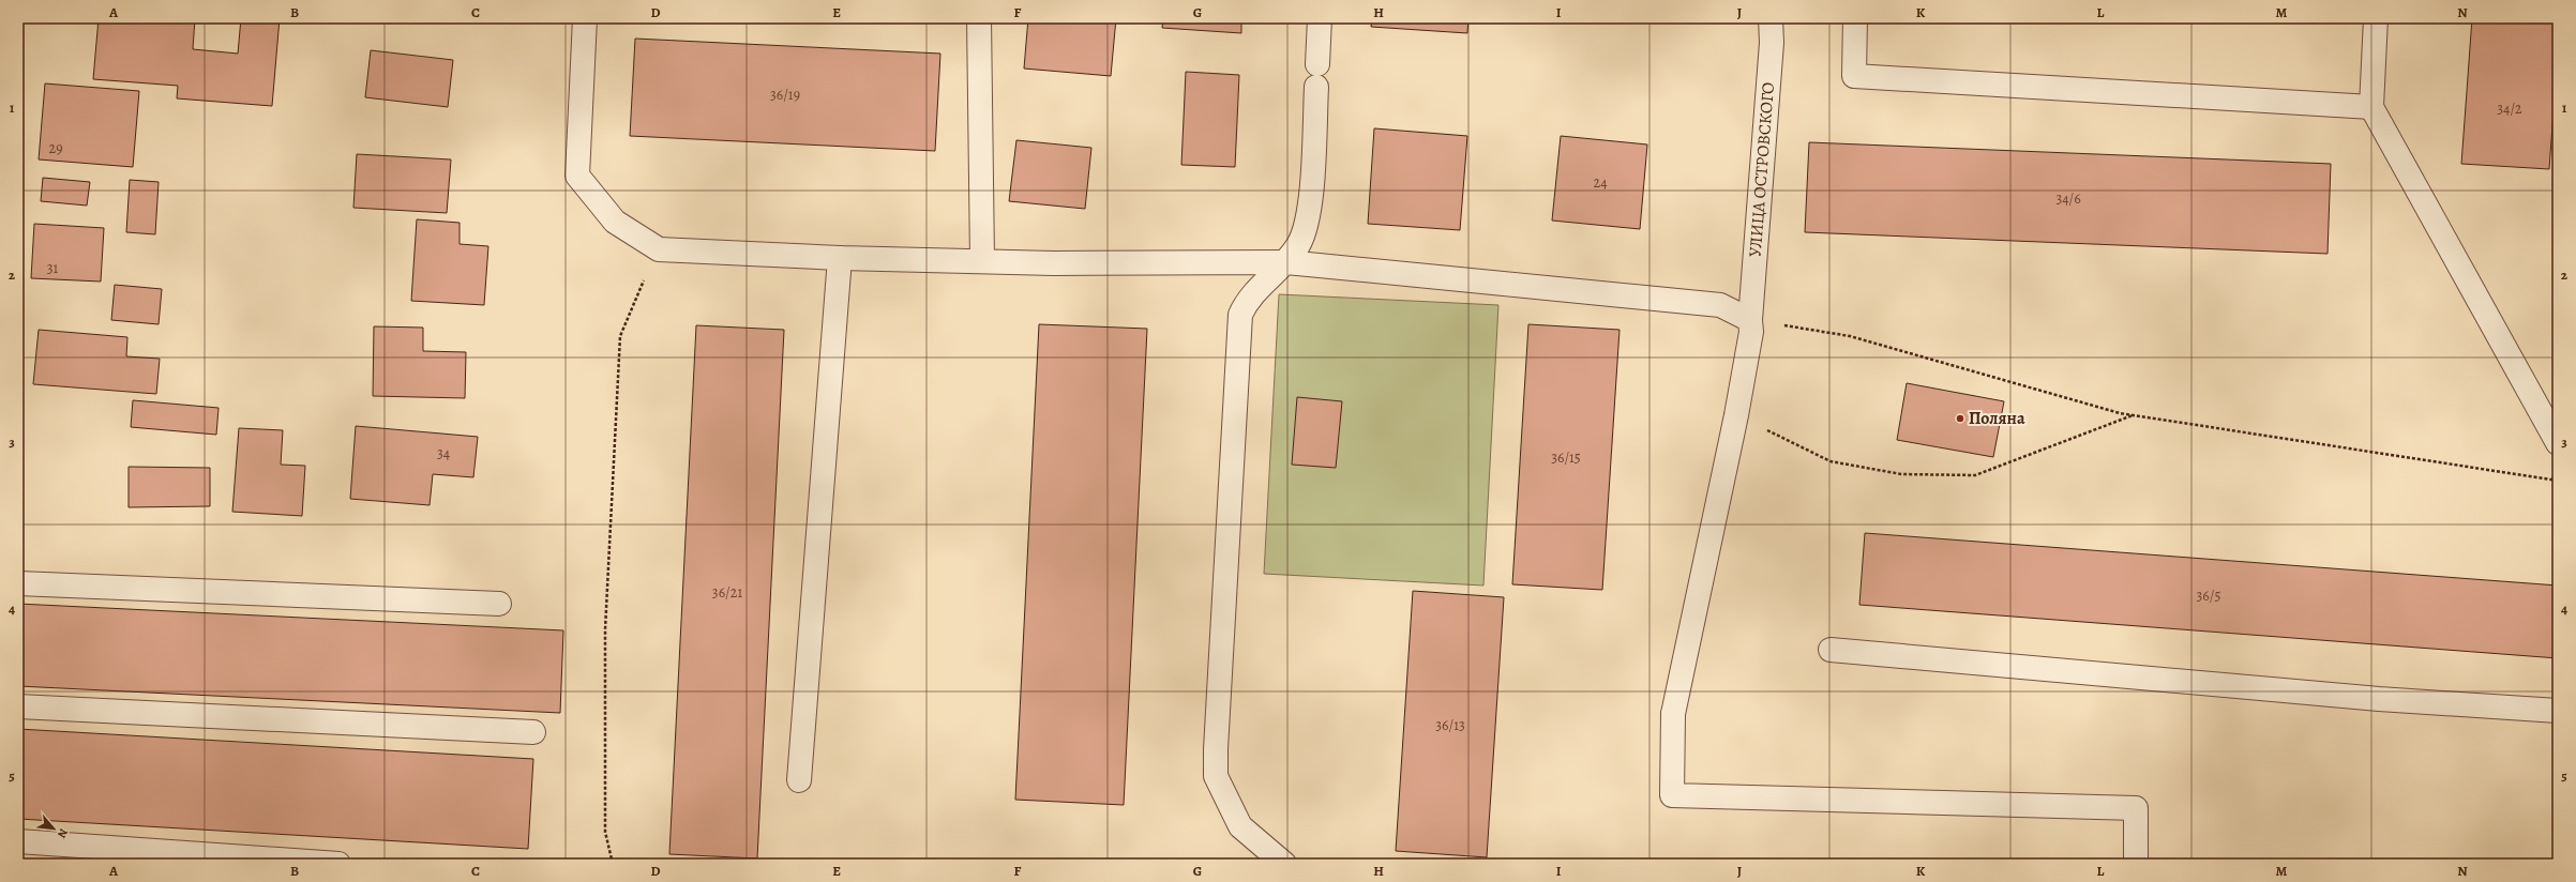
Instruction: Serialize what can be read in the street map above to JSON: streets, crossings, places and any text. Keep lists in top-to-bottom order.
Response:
{
  "streets": {
    "street": ["УЛИЦА ОСТРОВСКОГО"]
  },
  "places": ["Поляна"],
  "house_numbers": [
    "36/19",
    "34/2",
    "29",
    "24",
    "34/6",
    "31",
    "34",
    "36/15",
    "36/21",
    "36/5",
    "36/13"
  ],
  "north": "bottom right",
  "grid": {
    "columns": [
      "A",
      "B",
      "C",
      "D",
      "E",
      "F",
      "G",
      "H",
      "I",
      "J",
      "K",
      "L",
      "M",
      "N"
    ],
    "rows": [
      "1",
      "2",
      "3",
      "4",
      "5"
    ]
  }
}
